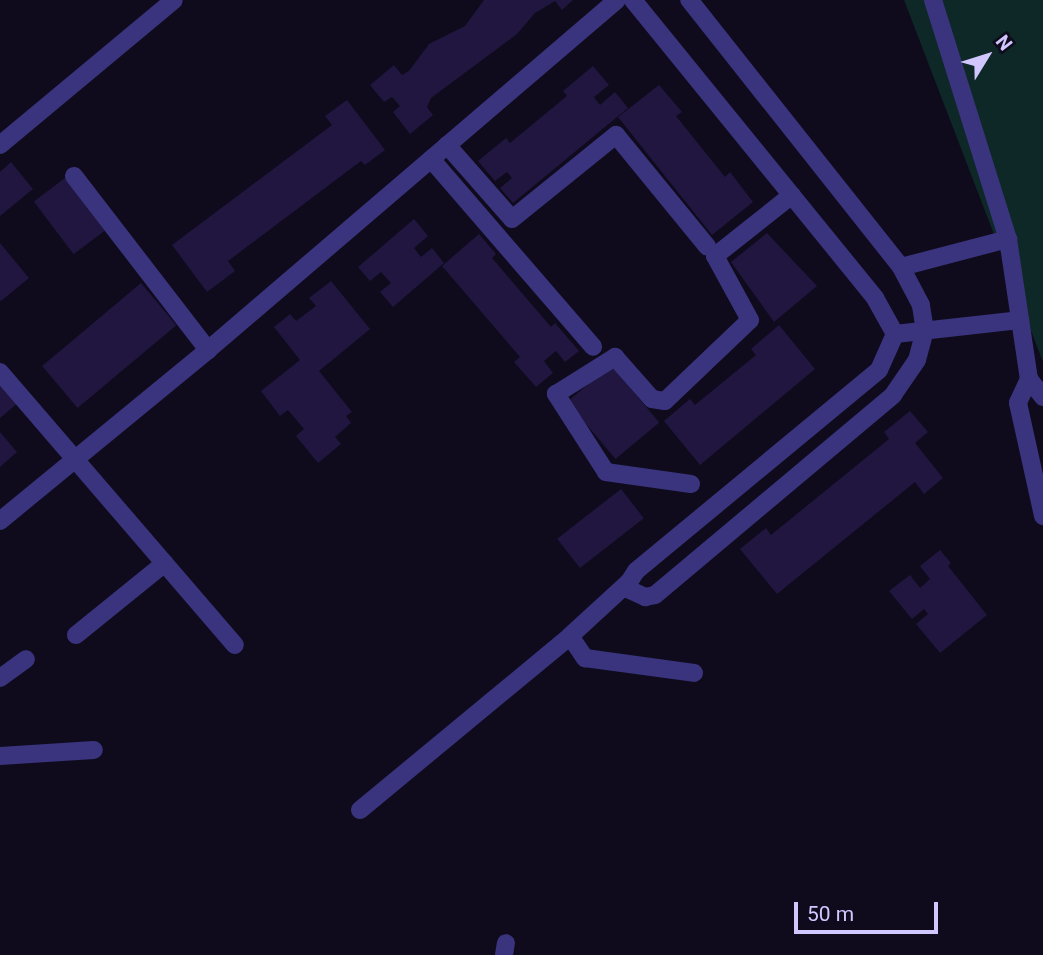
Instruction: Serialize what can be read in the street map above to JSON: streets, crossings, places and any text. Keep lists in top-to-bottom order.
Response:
{
  "scale_bar": "50 m",
  "north": "top right"
}
